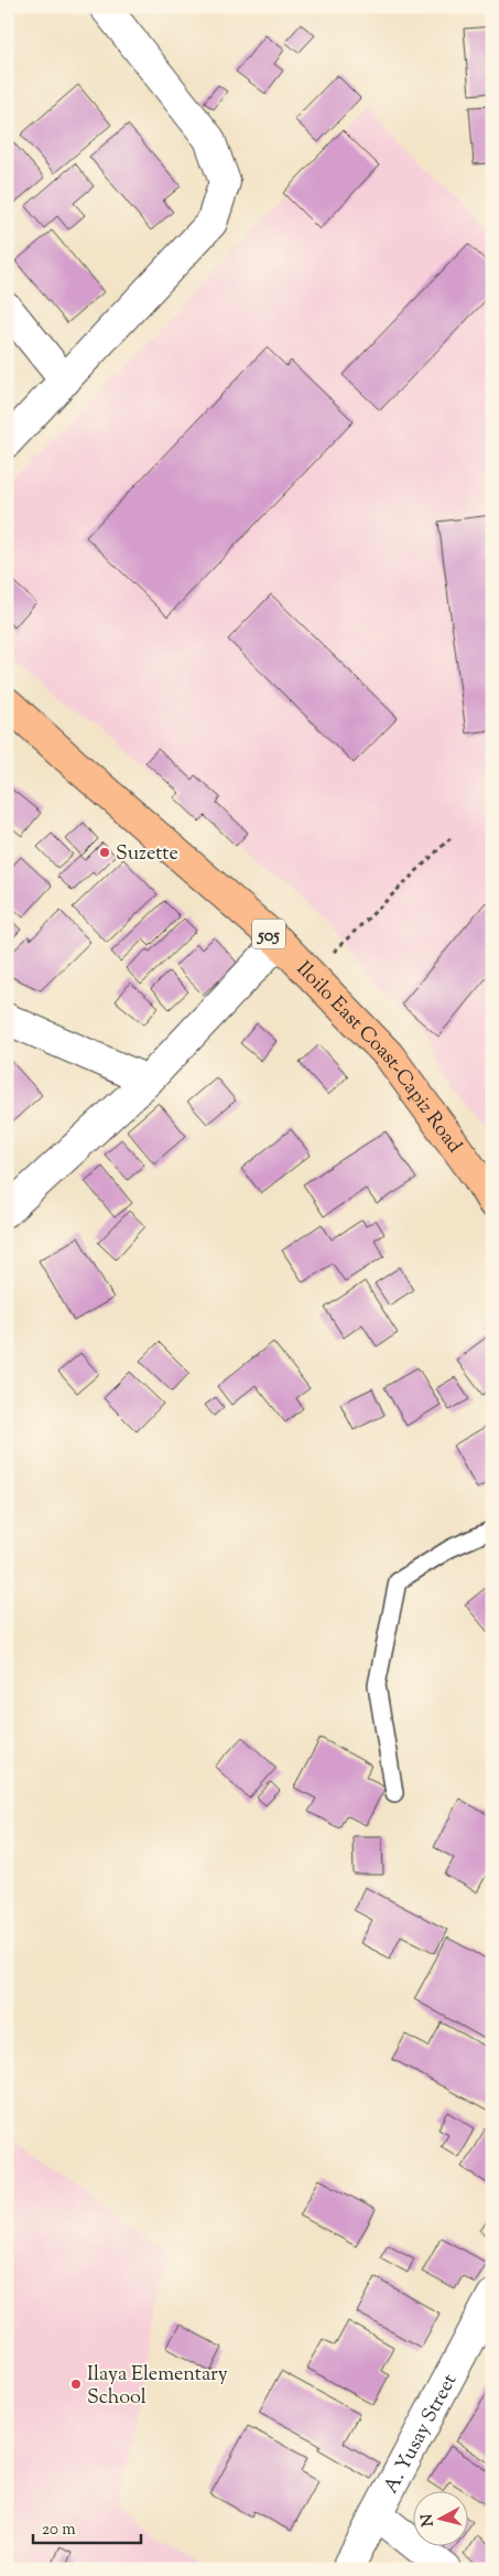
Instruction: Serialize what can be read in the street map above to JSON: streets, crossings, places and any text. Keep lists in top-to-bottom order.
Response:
{
  "streets": {
    "main road": ["505", "Iloilo East Coast-Capiz Road"],
    "street": ["A. Yusay Street"]
  },
  "places": ["Suzette", "Ilaya Elementary School"],
  "scale_bar": "20 m",
  "north": "left"
}
